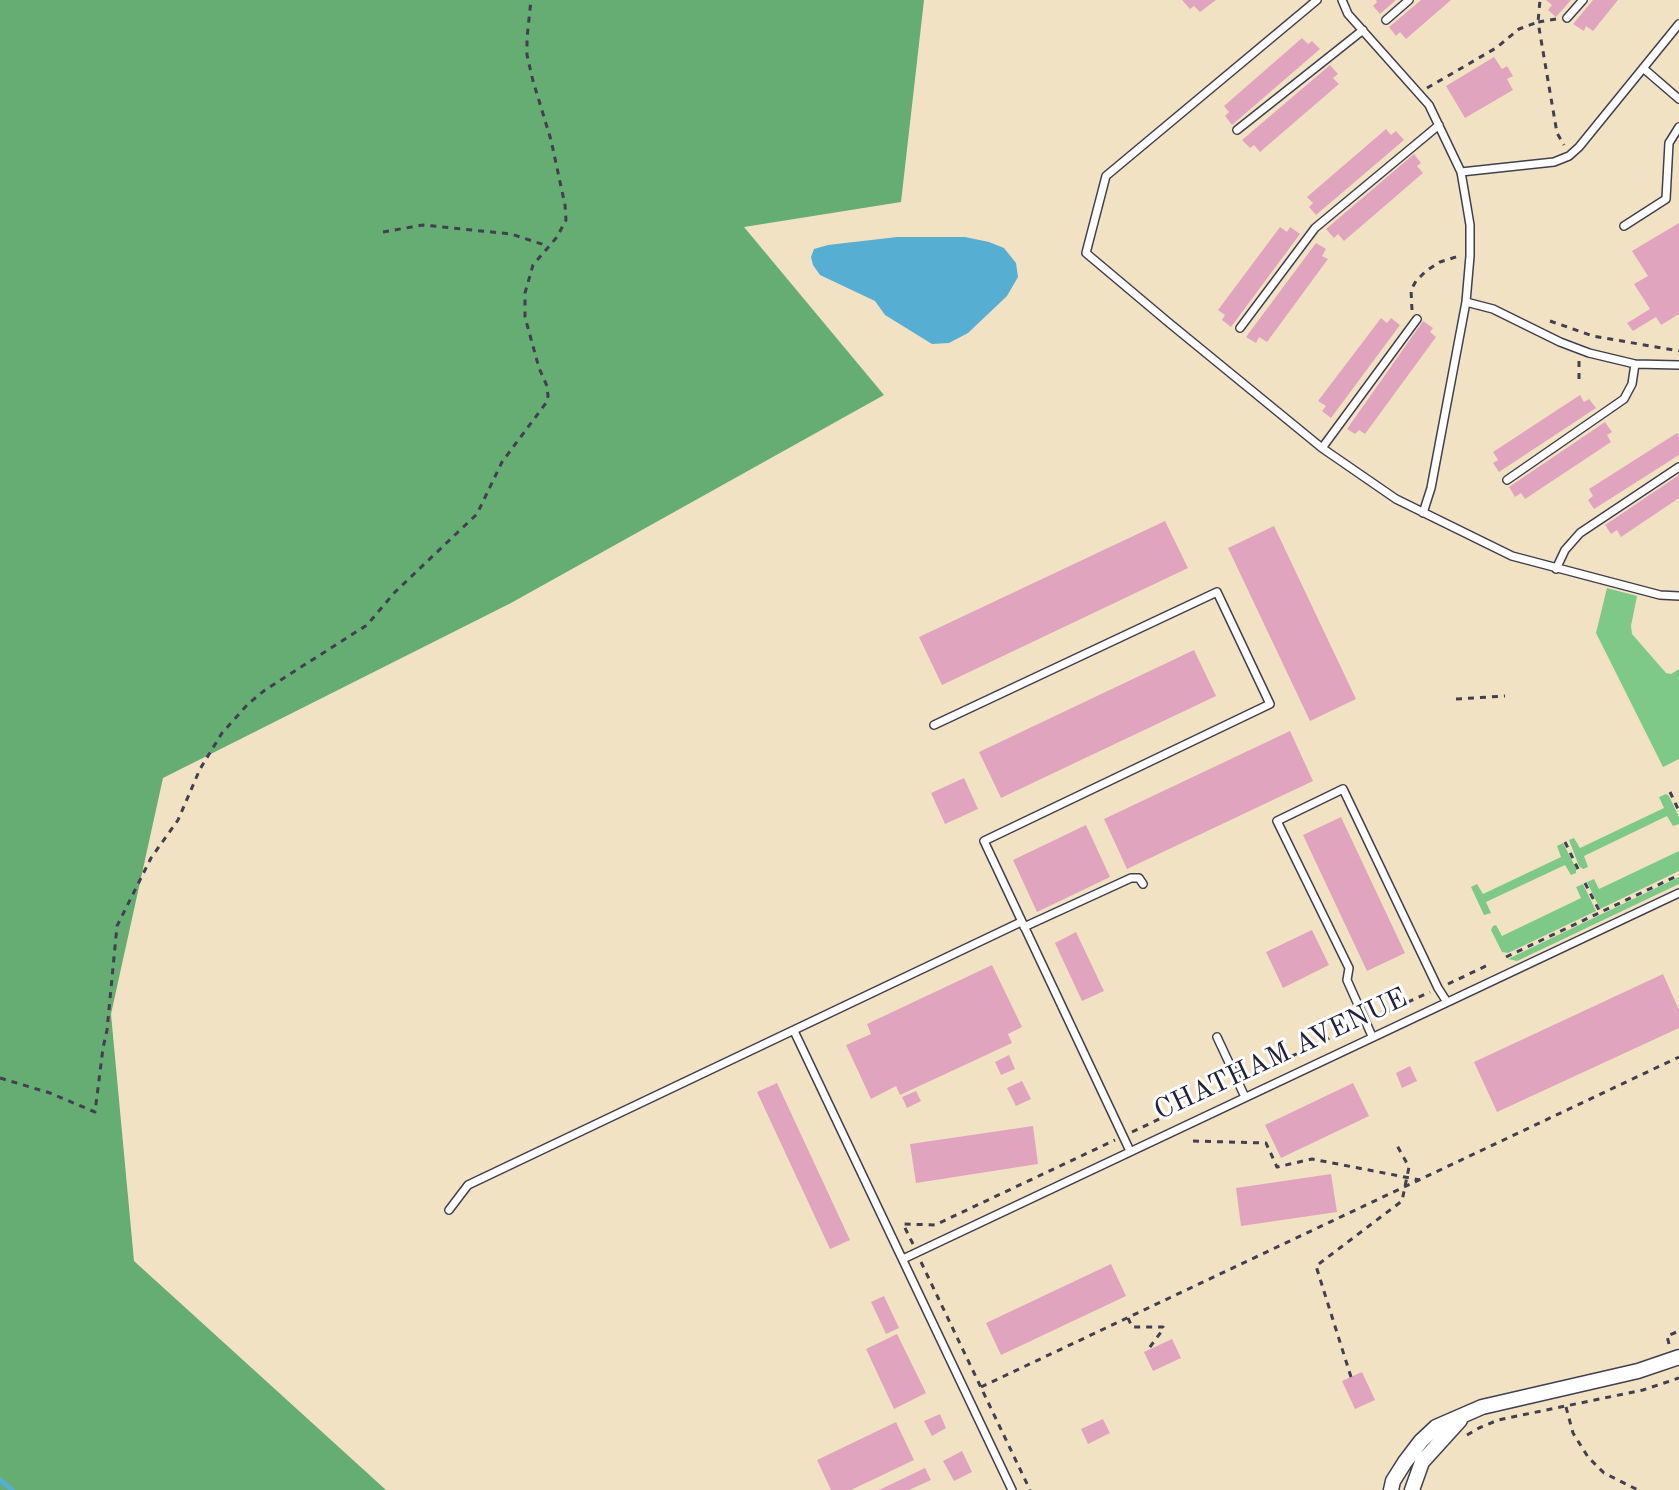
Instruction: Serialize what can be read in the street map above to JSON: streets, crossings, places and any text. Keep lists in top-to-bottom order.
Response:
{
  "streets": {
    "lane": ["CHATHAM AVENUE"]
  }
}
